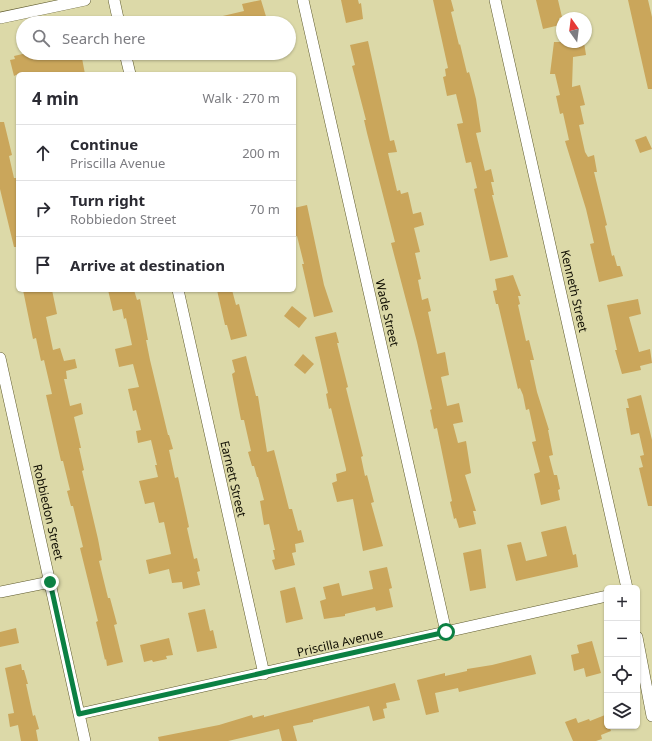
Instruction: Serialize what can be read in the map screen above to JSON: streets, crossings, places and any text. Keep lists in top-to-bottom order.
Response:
{
  "streets": {
    "street": [
      "Kenneth Street",
      "Wade Street",
      "Earnett Street",
      "Robbiedon Street",
      "Priscilla Avenue"
    ]
  },
  "crossings": [
    ["Wade Street", "Priscilla Avenue"],
    ["Earnett Street", "Priscilla Avenue"],
    ["Robbiedon Street", "Priscilla Avenue"]
  ],
  "north": "top",
  "page": {
    "search": "Search here",
    "heading": ["4 min", "Walk · 270 m"],
    "list": [
      ["Continue", "Priscilla Avenue", "200 m"],
      ["Turn right", "Robbiedon Street", "70 m"],
      "Arrive at destination"
    ],
    "map_buttons": ["+", "−"]
  }
}
